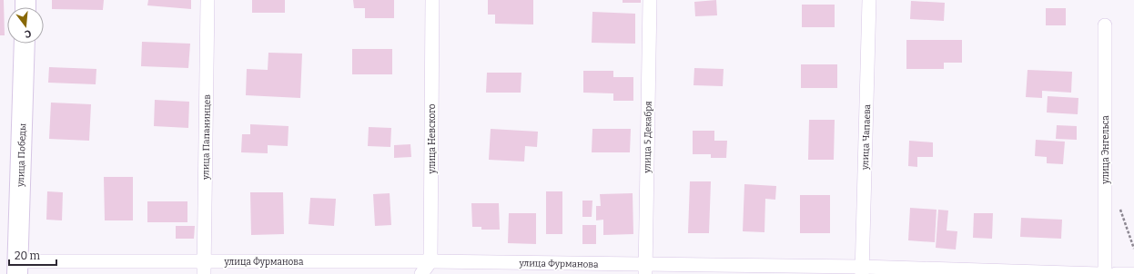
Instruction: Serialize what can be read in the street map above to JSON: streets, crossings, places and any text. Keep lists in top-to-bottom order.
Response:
{
  "streets": {
    "main road": ["улица Победы"],
    "street": [
      "улица Папанинцев",
      "улица 5 Декабря",
      "улица Чапаева",
      "улица Невского",
      "улица Энгельса",
      "улица Фурманова"
    ]
  },
  "crossings": [
    ["улица Папанинцев", "улица Фурманова"],
    ["улица 5 Декабря", "улица Фурманова"],
    ["улица Чапаева", "улица Фурманова"],
    ["улица Невского", "улица Фурманова"],
    ["улица Победы", "улица Фурманова"]
  ],
  "scale_bar": "20 m",
  "north": "bottom"
}
